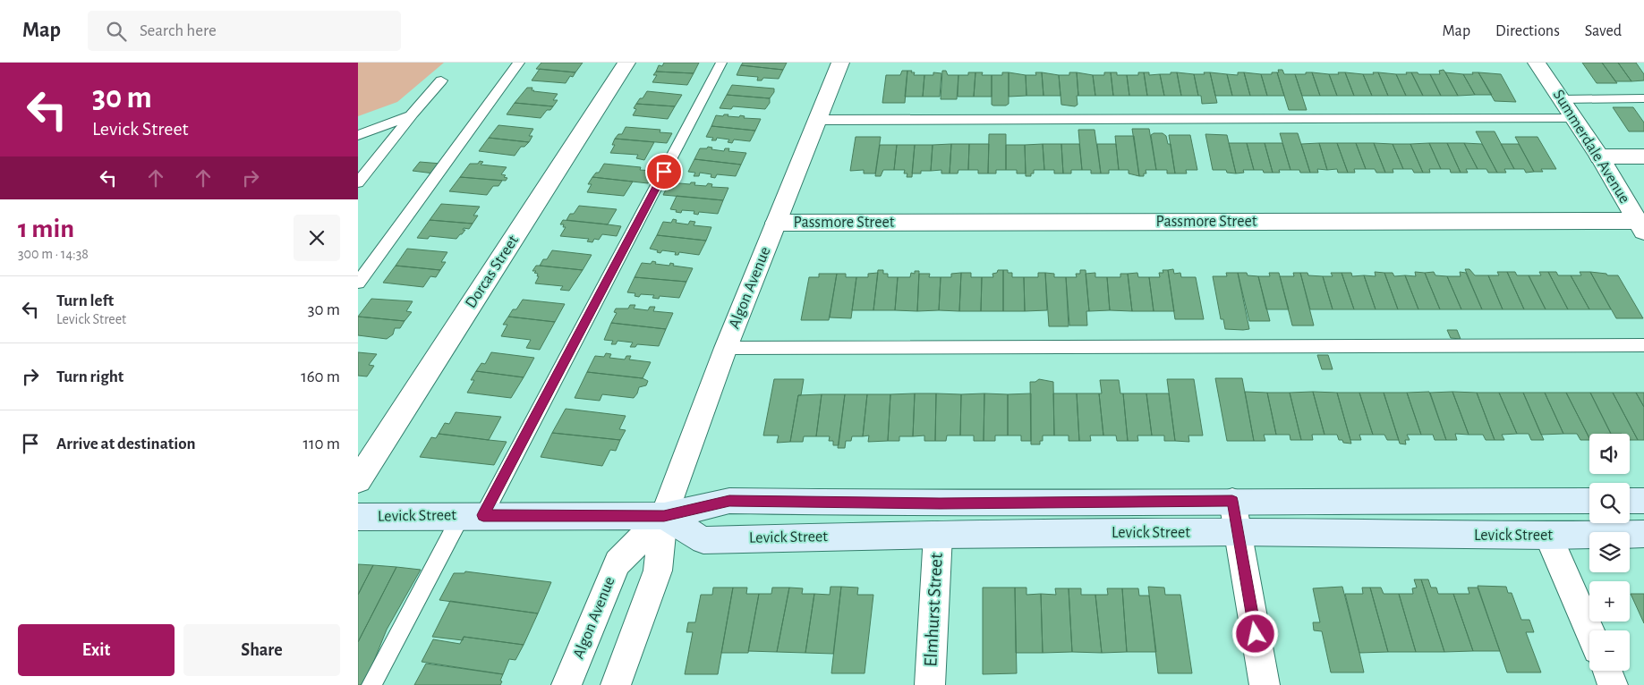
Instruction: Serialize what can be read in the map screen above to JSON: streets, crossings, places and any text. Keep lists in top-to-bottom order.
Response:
{
  "streets": {
    "main road": ["Levick Street"],
    "street": [
      "Summerdale Avenue",
      "Passmore Street",
      "Dorcas Street",
      "Algon Avenue",
      "Elmhurst Street"
    ]
  },
  "crossings": [
    ["Summerdale Avenue", "Passmore Street"],
    ["Passmore Street", "Algon Avenue"],
    ["Algon Avenue", "Levick Street"],
    ["Levick Street", "Elmhurst Street"]
  ],
  "page": {
    "header": "Map",
    "search": "Search here",
    "nav": ["Map", "Directions", "Saved"],
    "turn": ["30 m", "Levick Street"],
    "heading": ["1 min", "300 m · 14:38"],
    "list": [
      {
        "name": "Turn left",
        "note": "Levick Street",
        "value": "30 m"
      },
      {
        "name": "Turn right",
        "value": "160 m"
      },
      {
        "name": "Arrive at destination",
        "value": "110 m"
      }
    ],
    "map_buttons": ["+", "−"],
    "buttons": ["Exit", "Share"]
  }
}
